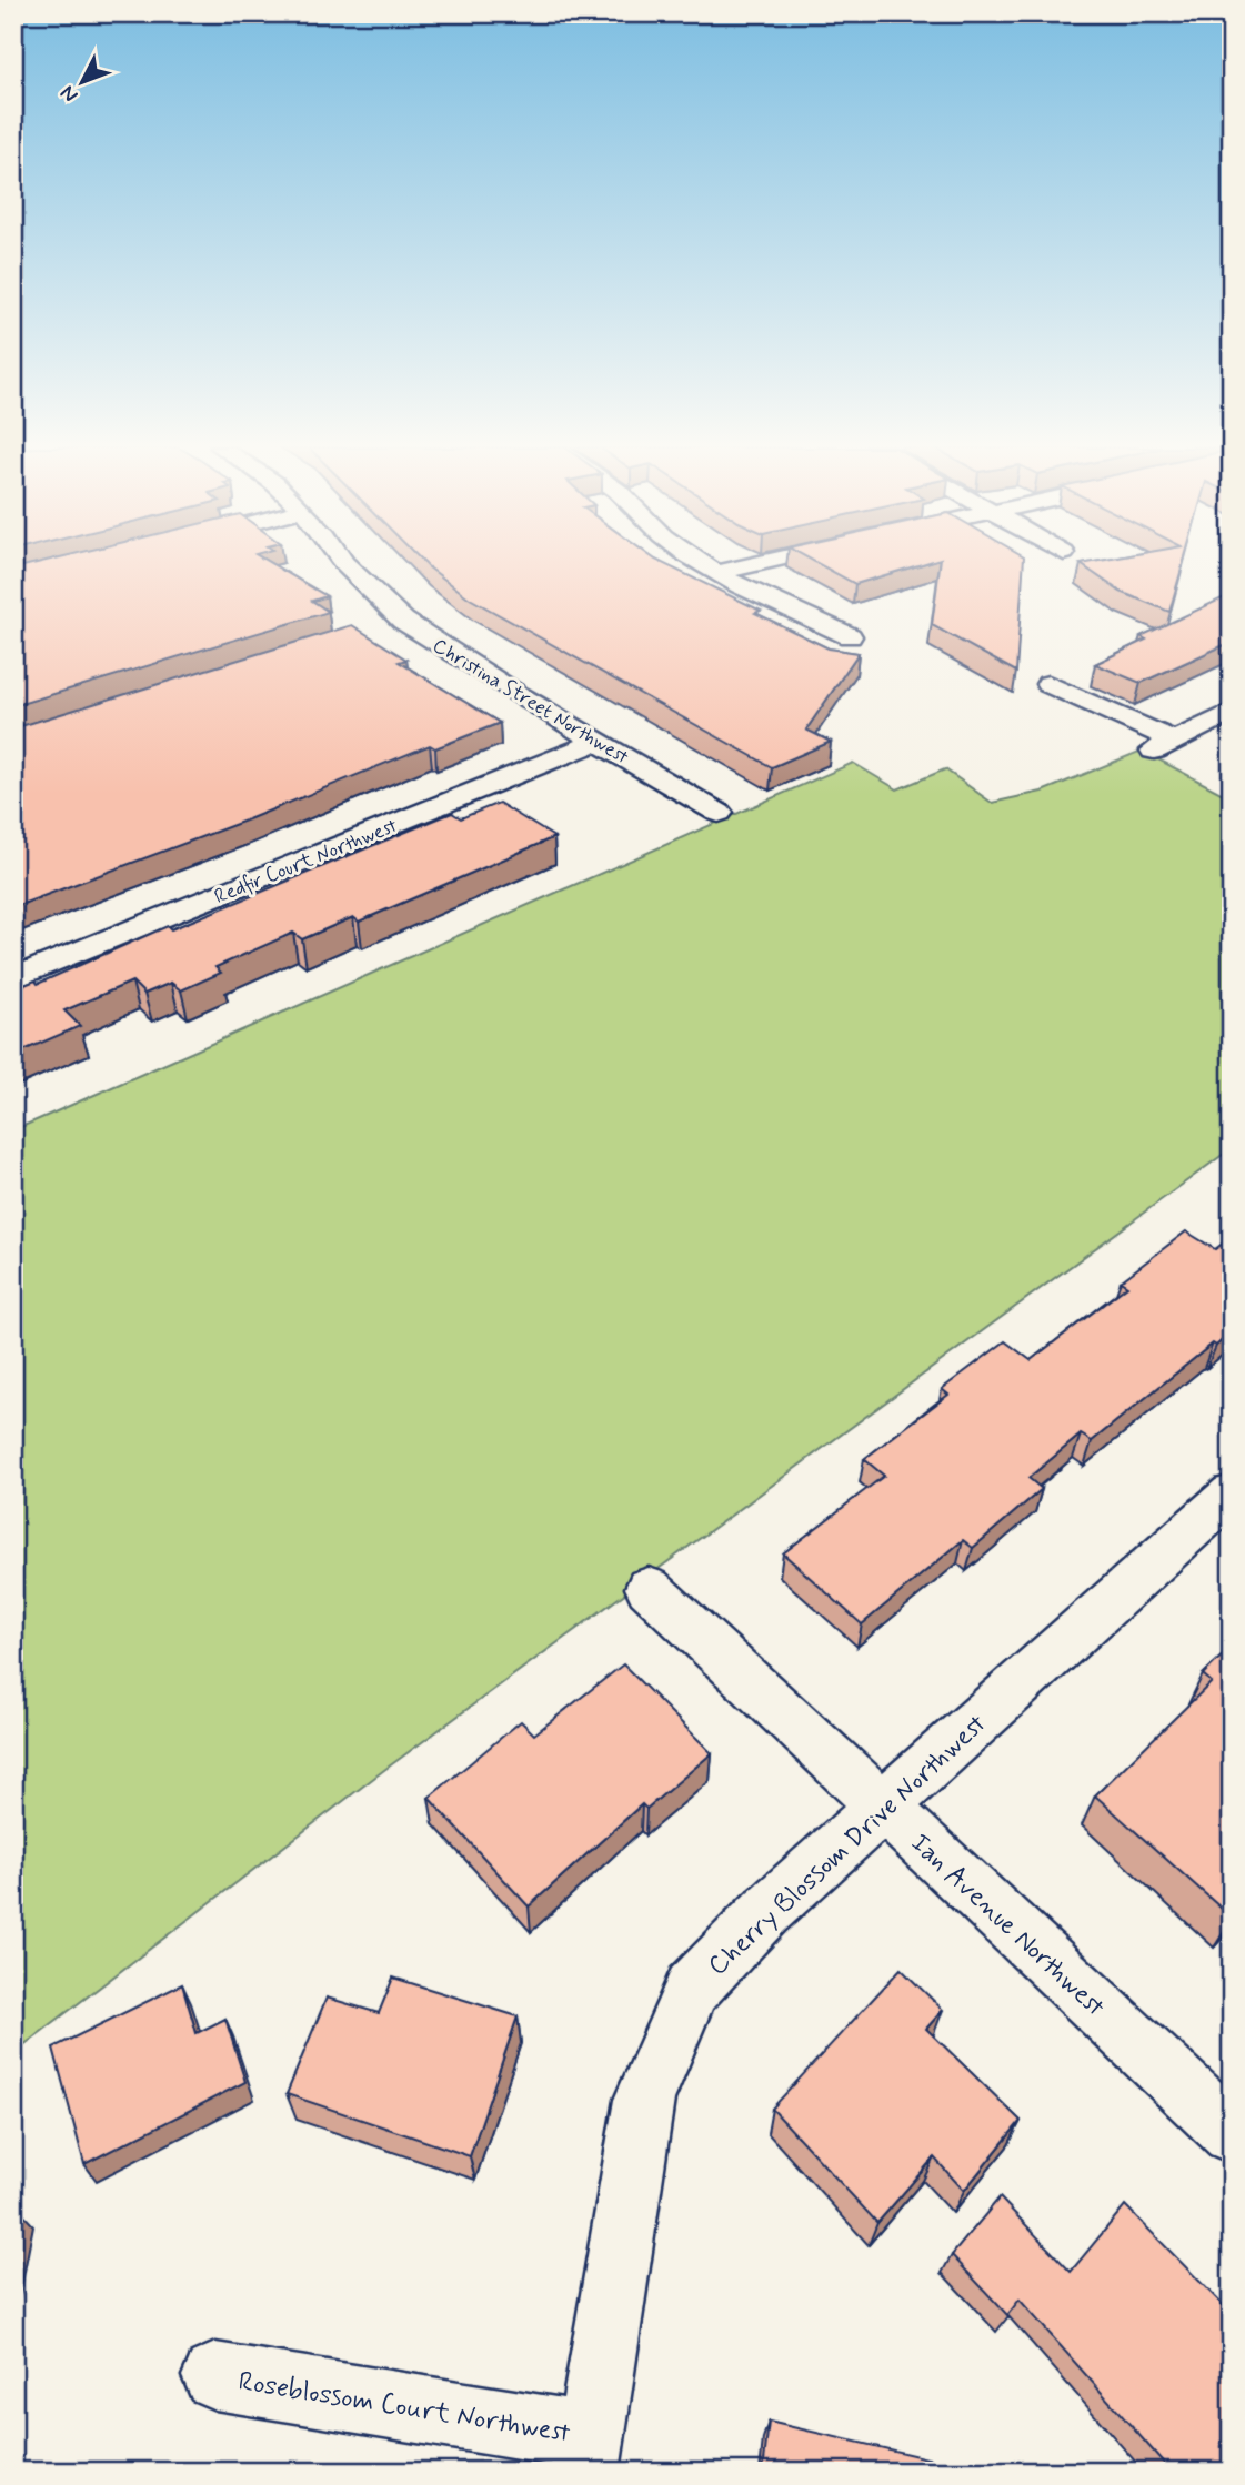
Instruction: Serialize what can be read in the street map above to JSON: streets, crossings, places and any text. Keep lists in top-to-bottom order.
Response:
{
  "streets": {
    "street": [
      "Christina Street Northwest",
      "Redfir Court Northwest",
      "Cherry Blossom Drive Northwest",
      "Ian Avenue Northwest",
      "Roseblossom Court Northwest"
    ]
  },
  "crossings": [
    ["Christina Street Northwest", "Redfir Court Northwest"],
    ["Cherry Blossom Drive Northwest", "Ian Avenue Northwest"],
    ["Cherry Blossom Drive Northwest", "Roseblossom Court Northwest"]
  ],
  "north": "bottom left"
}
